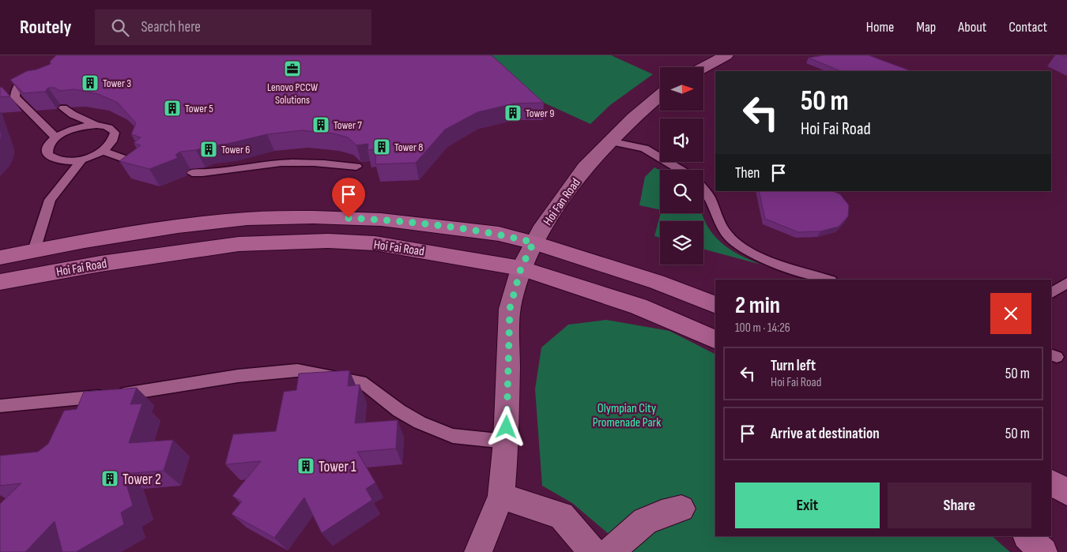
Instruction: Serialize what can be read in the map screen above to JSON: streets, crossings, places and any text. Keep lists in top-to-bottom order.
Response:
{
  "streets": {
    "street": ["Hoi Fan Road", "Hoi Fai Road"]
  },
  "crossings": [
    ["Hoi Fan Road", "Hoi Fai Road"]
  ],
  "parks": ["Olympian City Promenade Park"],
  "places": {
    "office": ["Lenovo PCCW Solutions"],
    "building": [
      "Tower 3",
      "Tower 5",
      "Tower 9",
      "Tower 7",
      "Tower 8",
      "Tower 6",
      "Tower 1",
      "Tower 2"
    ]
  },
  "north": "right",
  "page": {
    "header": "Routely",
    "search": "Search here",
    "nav": [
      "Home",
      "Map",
      "About",
      "Contact"
    ],
    "turn": ["50 m", "Hoi Fai Road"],
    "then": "Then",
    "heading": ["2 min", "100 m · 14:26"],
    "list": [
      {
        "name": "Turn left",
        "note": "Hoi Fai Road",
        "value": "50 m"
      },
      {
        "name": "Arrive at destination",
        "value": "50 m"
      }
    ],
    "buttons": ["Exit", "Share"]
  }
}
